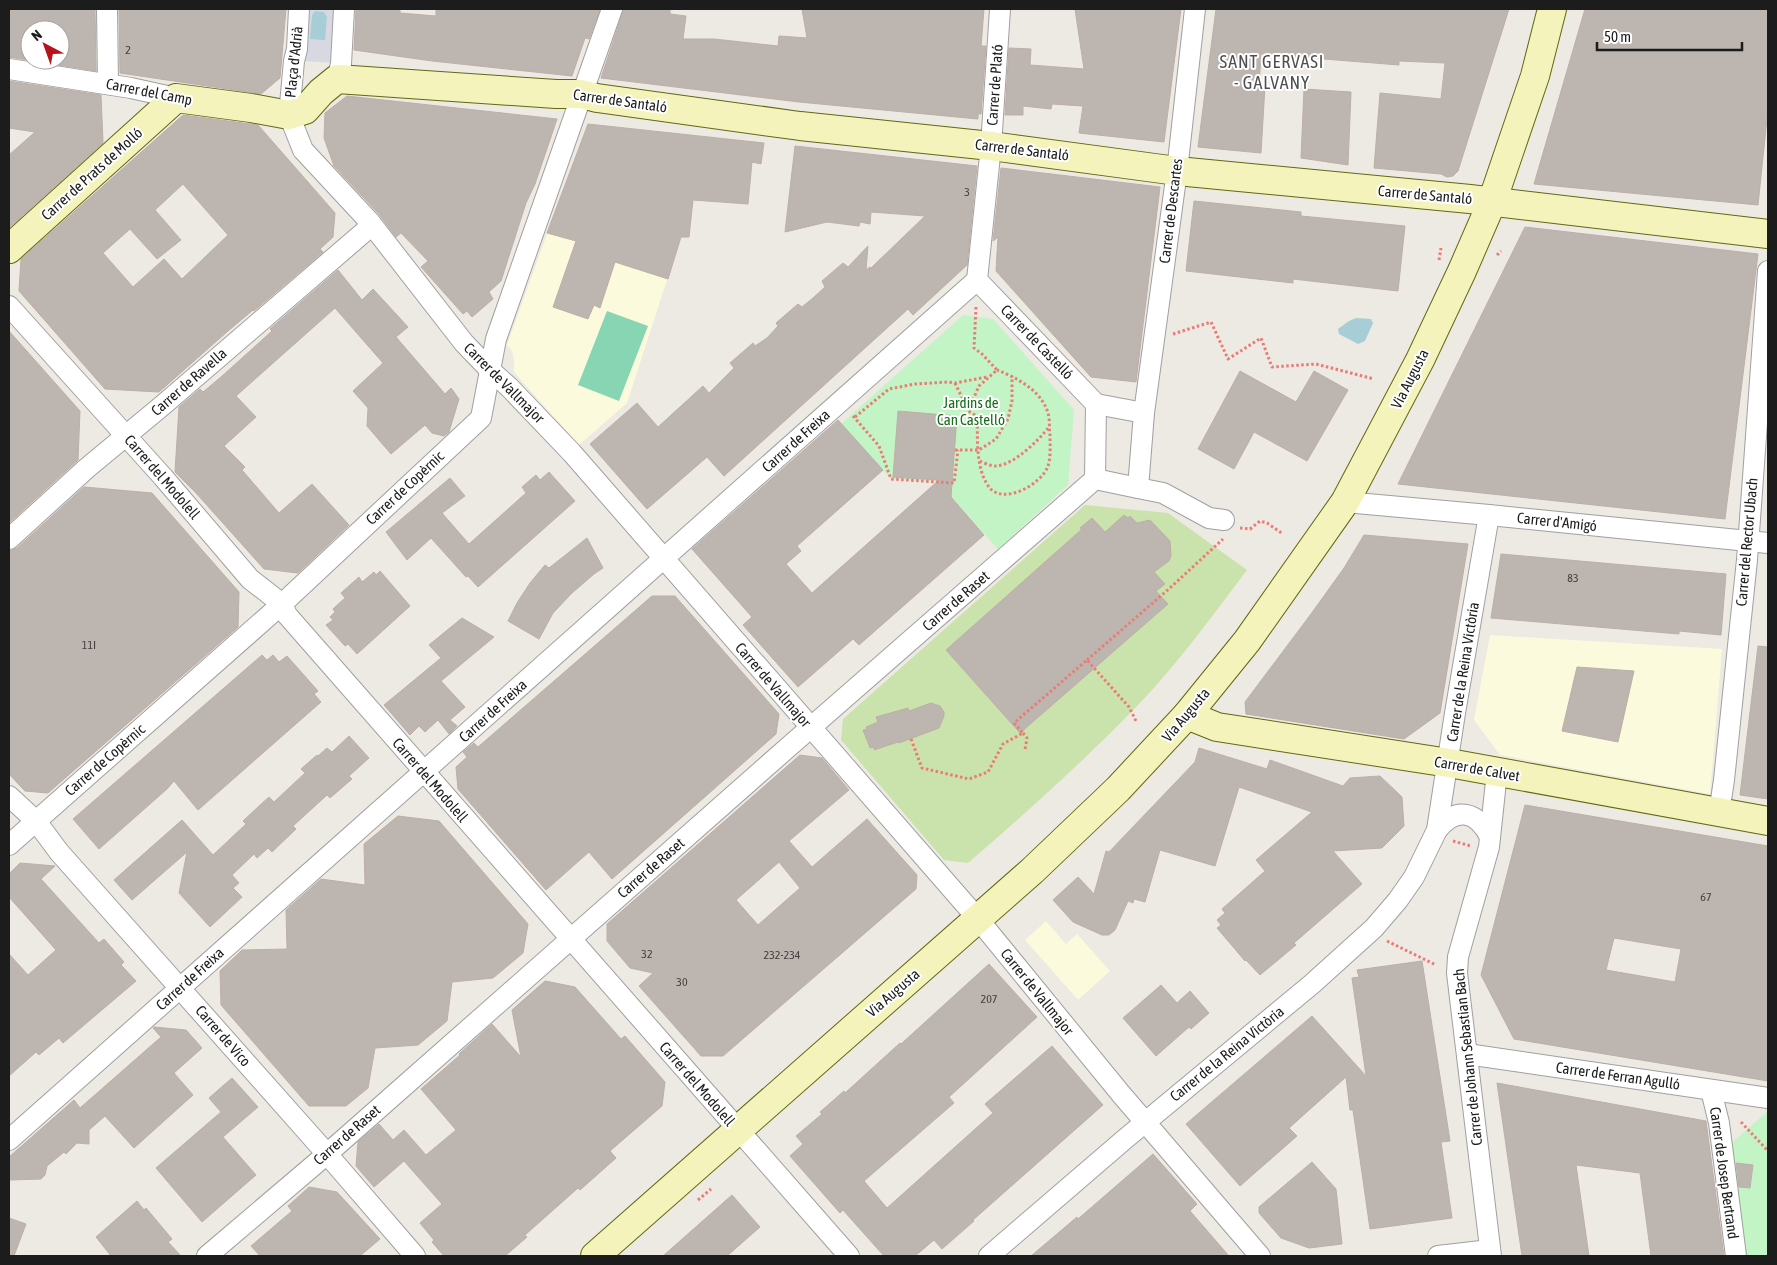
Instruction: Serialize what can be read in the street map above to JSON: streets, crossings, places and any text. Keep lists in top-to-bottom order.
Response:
{
  "streets": {
    "street": [
      "Plaça d'Adrià",
      "Carrer de Plató",
      "Carrer del Camp",
      "Carrer de Santaló",
      "Carrer de Prats de Molló",
      "Carrer de Descartes",
      "Carrer de Castelló",
      "Via Augusta",
      "Carrer de Ravella",
      "Carrer de Vallmajor",
      "Carrer de Freixa",
      "Carrer del Modolell",
      "Carrer de Copèrnic",
      "Carrer d'Amigó",
      "Carrer del Rector Ubach",
      "Carrer de Raset",
      "Carrer de la Reina Victòria",
      "Carrer de Calvet",
      "Carrer de Vico",
      "Carrer de Johann Sebastian Bach",
      "Carrer de Ferran Agulló",
      "Carrer de Josep Bertrand"
    ]
  },
  "crossings": [
    ["Plaça d'Adrià", "Carrer del Camp"],
    ["Plaça d'Adrià", "Carrer de Vallmajor"],
    ["Carrer de Plató", "Carrer de Santaló"],
    ["Carrer de Plató", "Carrer de Castelló"],
    ["Carrer de Plató", "Carrer de Freixa"],
    ["Carrer del Camp", "Carrer de Prats de Molló"],
    ["Carrer del Camp", "Carrer de Vallmajor"],
    ["Carrer de Santaló", "Carrer de Descartes"],
    ["Carrer de Santaló", "Via Augusta"],
    ["Carrer de Santaló", "Carrer de Copèrnic"],
    ["Carrer de Castelló", "Carrer de Freixa"],
    ["Via Augusta", "Carrer de Vallmajor"],
    ["Via Augusta", "Carrer del Modolell"],
    ["Via Augusta", "Carrer d'Amigó"],
    ["Via Augusta", "Carrer de Calvet"],
    ["Carrer de Ravella", "Carrer de Vallmajor"],
    ["Carrer de Ravella", "Carrer del Modolell"],
    ["Carrer de Vallmajor", "Carrer de Freixa"],
    ["Carrer de Vallmajor", "Carrer de Copèrnic"],
    ["Carrer de Vallmajor", "Carrer de Raset"],
    ["Carrer de Vallmajor", "Carrer de la Reina Victòria"],
    ["Carrer de Freixa", "Carrer del Modolell"],
    ["Carrer de Freixa", "Carrer de Vico"],
    ["Carrer del Modolell", "Carrer de Copèrnic"],
    ["Carrer del Modolell", "Carrer de Raset"],
    ["Carrer de Copèrnic", "Carrer de Vico"],
    ["Carrer d'Amigó", "Carrer del Rector Ubach"],
    ["Carrer d'Amigó", "Carrer de la Reina Victòria"],
    ["Carrer del Rector Ubach", "Carrer de Calvet"],
    ["Carrer de Raset", "Carrer de Vico"],
    ["Carrer de la Reina Victòria", "Carrer de Calvet"],
    ["Carrer de la Reina Victòria", "Carrer de Johann Sebastian Bach"],
    ["Carrer de Calvet", "Carrer de Johann Sebastian Bach"],
    ["Carrer de Johann Sebastian Bach", "Carrer de Ferran Agulló"],
    ["Carrer de Ferran Agulló", "Carrer de Josep Bertrand"]
  ],
  "districts": ["SANT GERVASI - GALVANY"],
  "parks": ["Jardins de Can Castelló"],
  "house_numbers": [
    "2",
    "3",
    "83",
    "11I",
    "67",
    "32",
    "232-234",
    "30",
    "207"
  ],
  "scale_bar": "50 m",
  "north": "top left"
}
